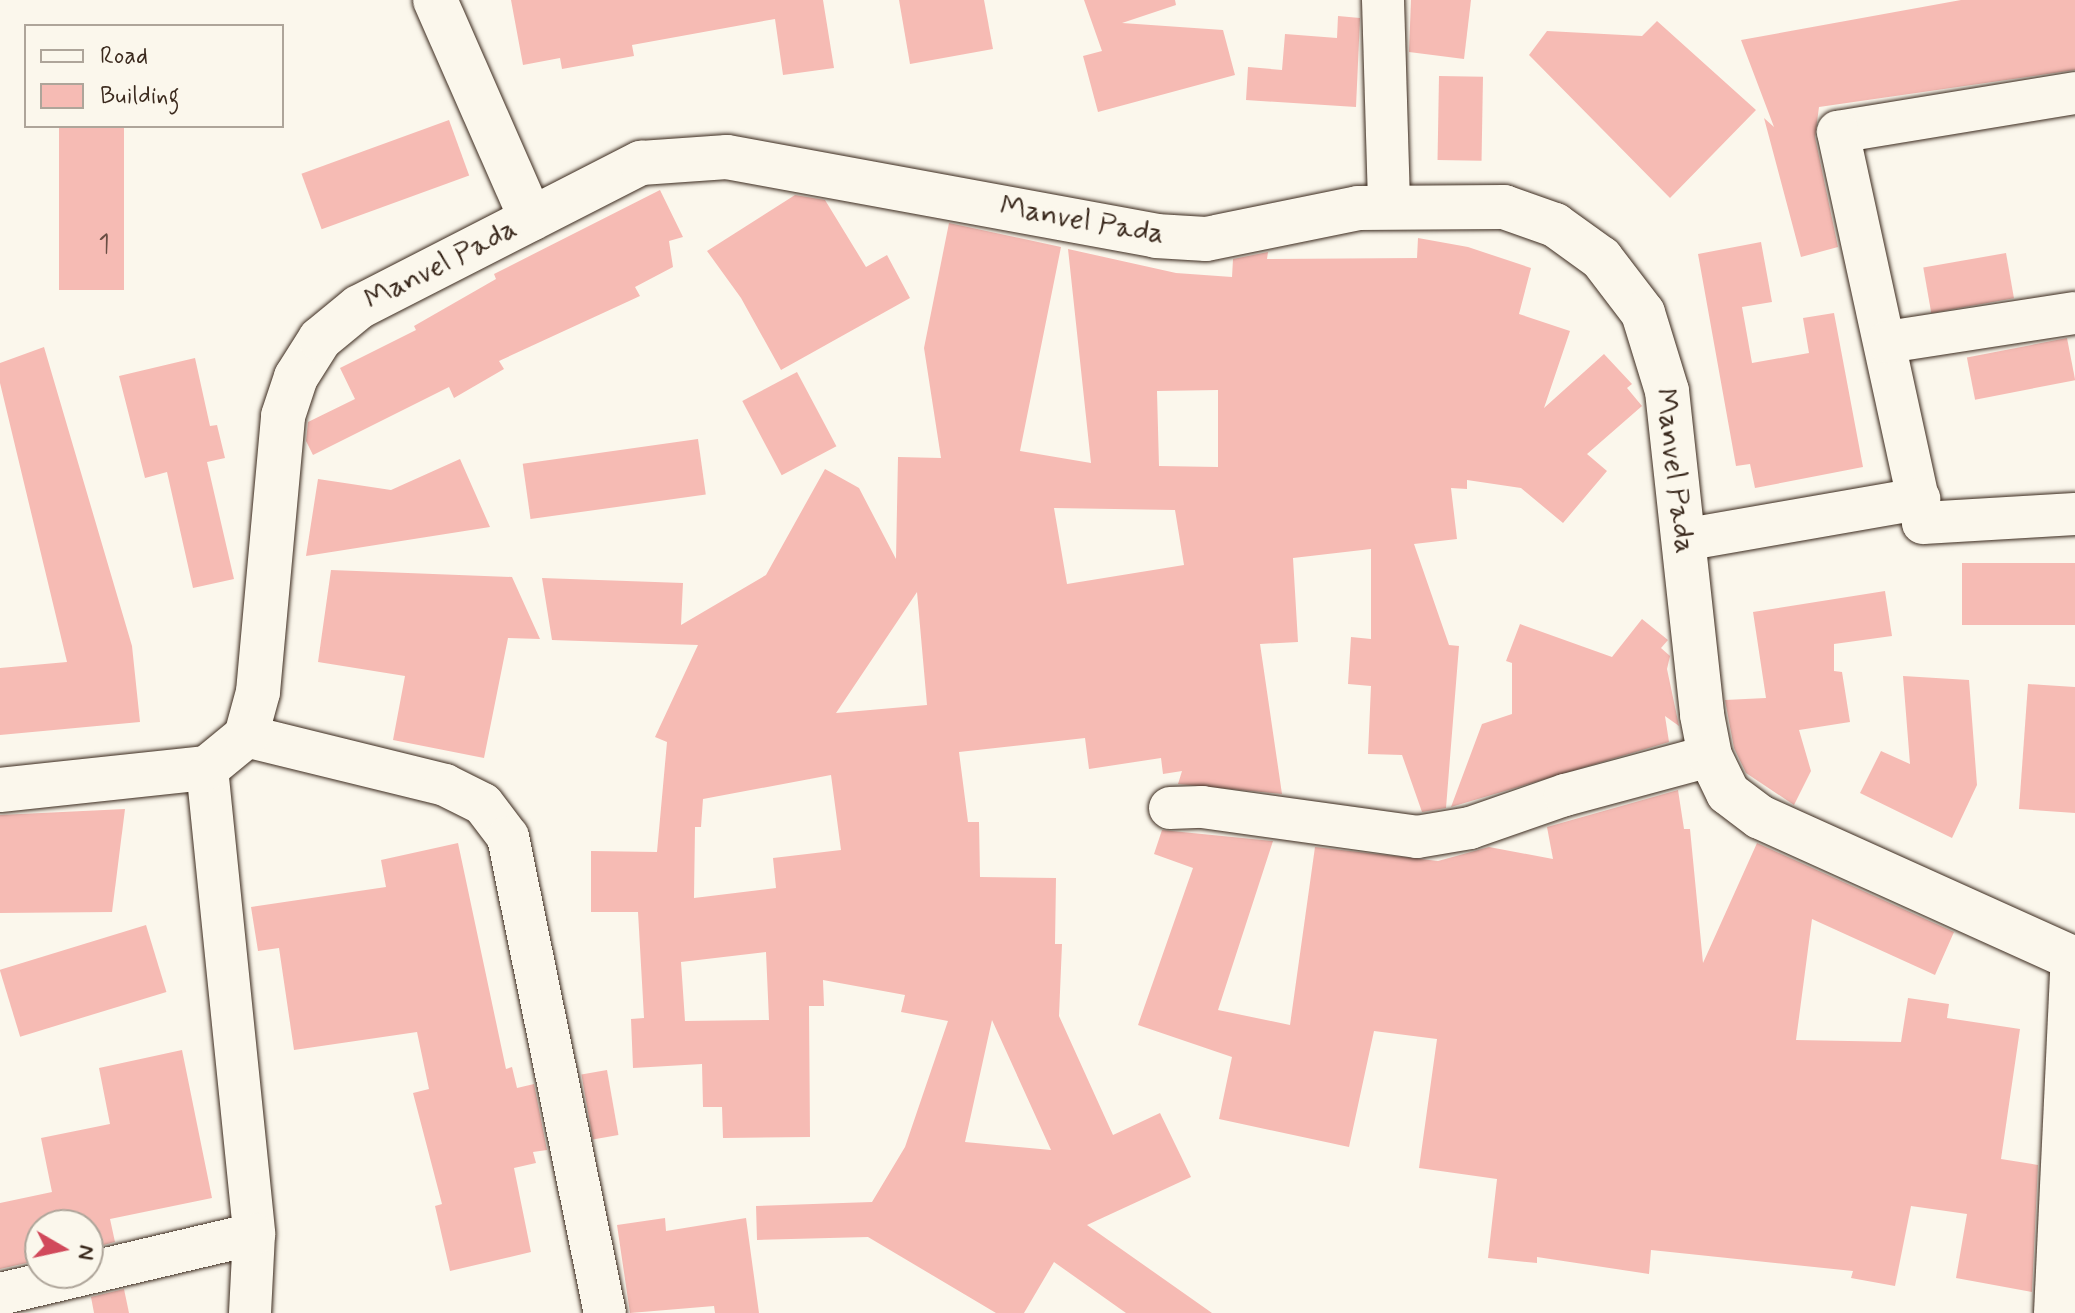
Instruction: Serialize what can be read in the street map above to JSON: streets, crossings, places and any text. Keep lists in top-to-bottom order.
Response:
{
  "streets": {
    "main road": ["Manvel Pada"]
  },
  "house_numbers": ["1"],
  "legend": ["Road", "Building"],
  "north": "right"
}
